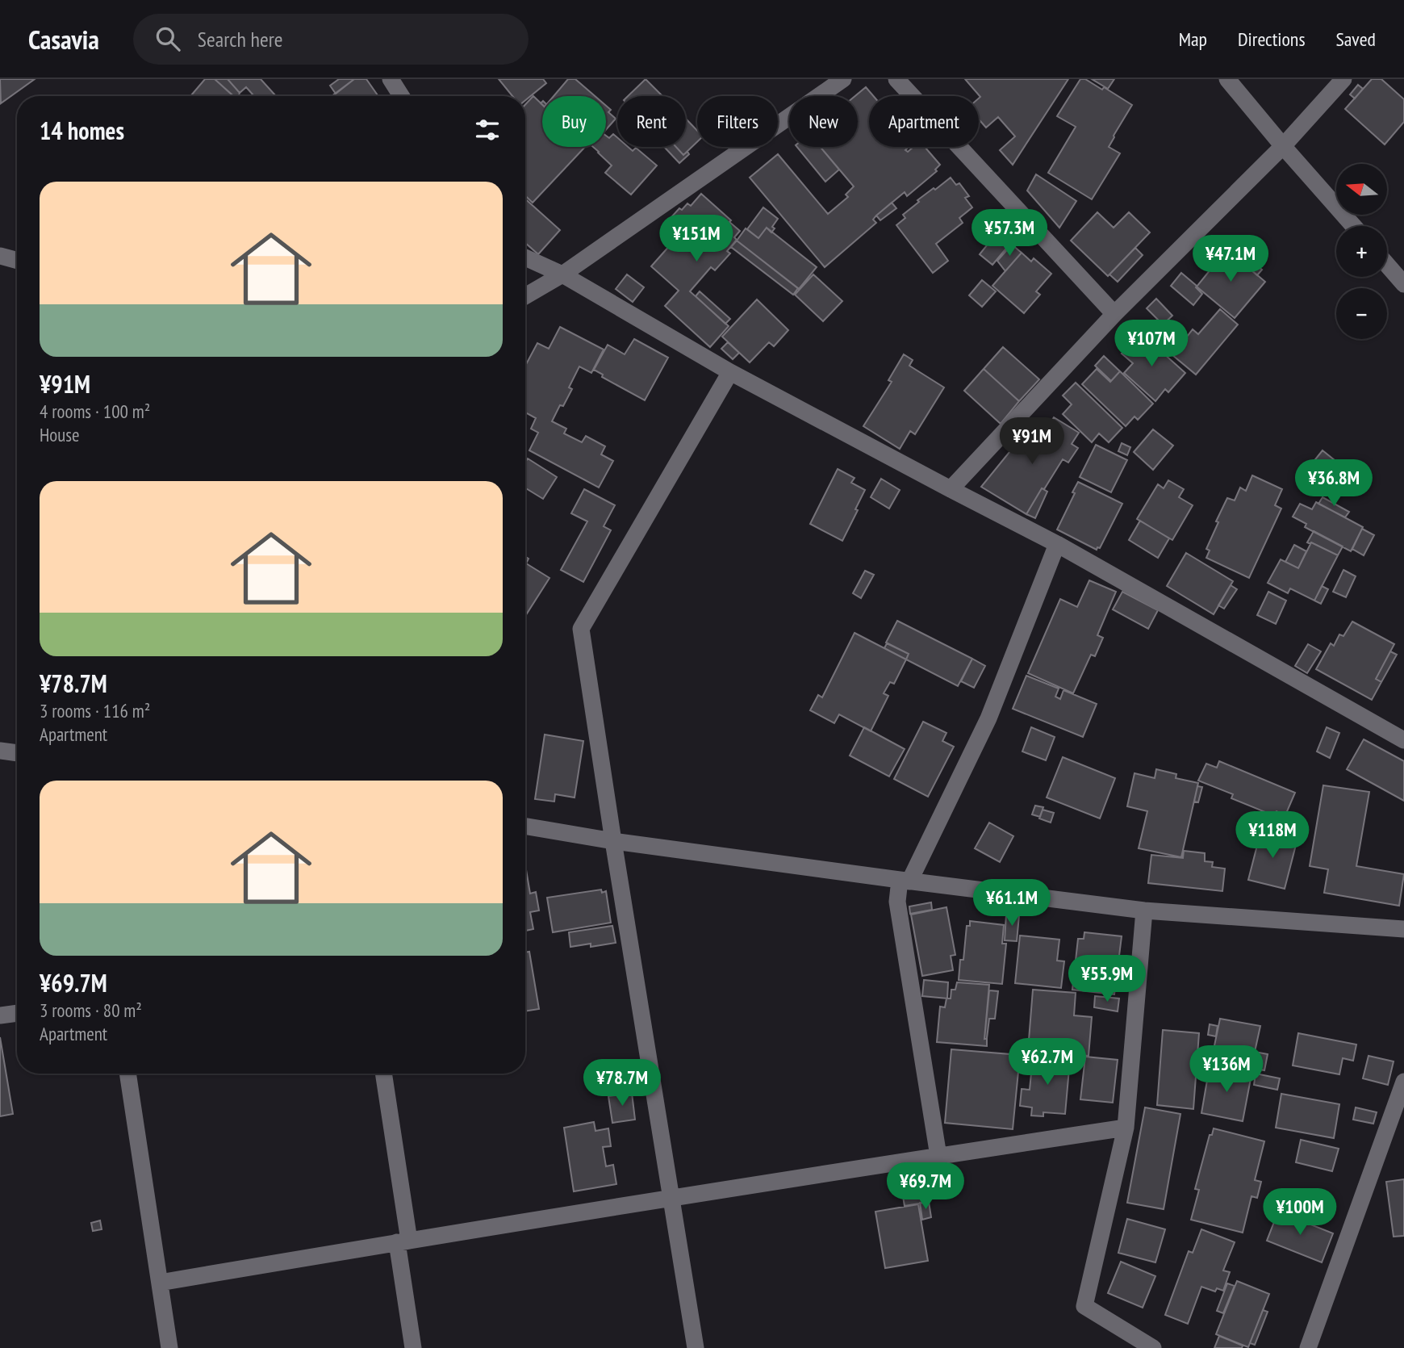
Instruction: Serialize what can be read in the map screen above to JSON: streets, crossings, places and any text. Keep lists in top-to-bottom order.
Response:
{
  "north": "left",
  "page": {
    "header": "Casavia",
    "search": "Search here",
    "nav": ["Map", "Directions", "Saved"],
    "chip": [
      "Buy",
      "Rent",
      "Filters",
      "New",
      "Apartment"
    ],
    "heading": "14 homes",
    "map_buttons": ["+", "−"],
    "list": [
      {
        "name": "¥91M",
        "note": "4 rooms · 100 m² · House"
      },
      {
        "name": "¥78.7M",
        "note": "3 rooms · 116 m² · Apartment"
      },
      {
        "name": "¥69.7M",
        "note": "3 rooms · 80 m² · Apartment"
      }
    ],
    "price": [
      "¥57.3M",
      "¥151M",
      "¥47.1M",
      "¥107M",
      "¥91M",
      "¥36.8M",
      "¥118M",
      "¥61.1M",
      "¥55.9M",
      "¥62.7M",
      "¥136M",
      "¥78.7M",
      "¥69.7M",
      "¥100M"
    ]
  }
}
